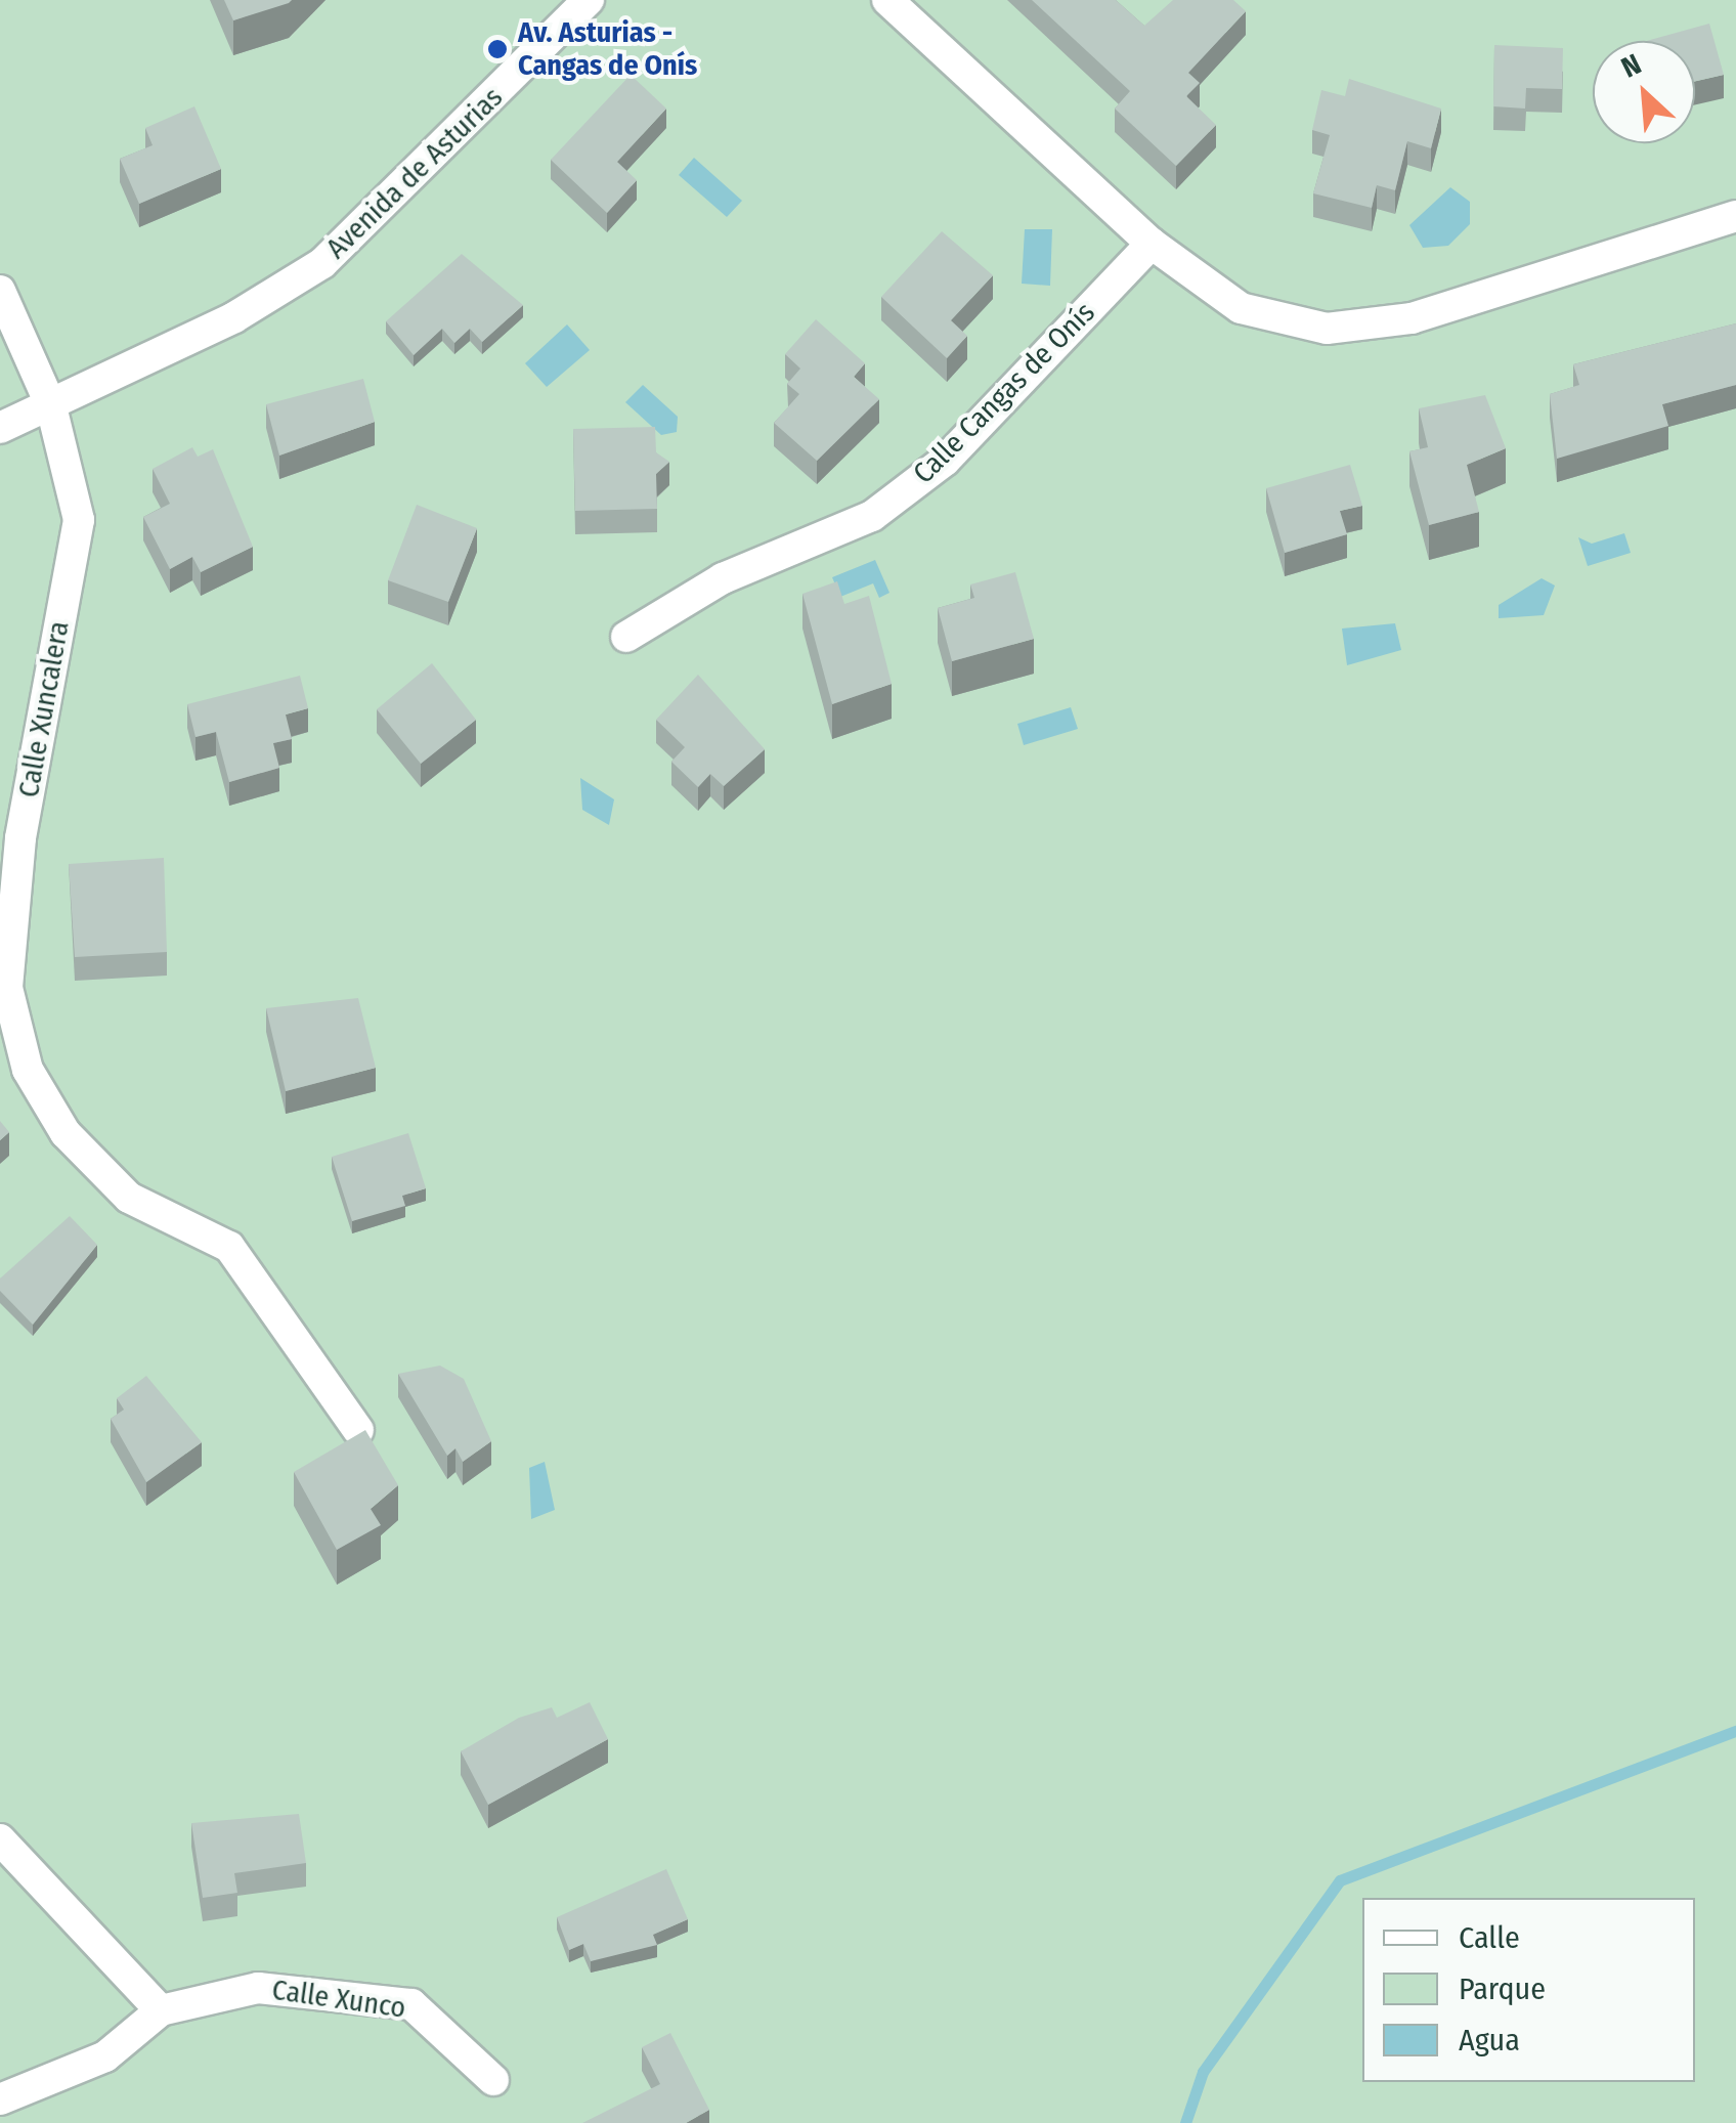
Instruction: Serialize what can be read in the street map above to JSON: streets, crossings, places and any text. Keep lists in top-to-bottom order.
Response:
{
  "streets": {
    "street": [
      "Avenida de Asturias",
      "Calle Cangas de Onís",
      "Calle Xuncalera",
      "Calle Xunco"
    ]
  },
  "crossings": [
    ["Avenida de Asturias", "Calle Xuncalera"]
  ],
  "places": ["Av. Asturias - Cangas de Onís"],
  "legend": ["Calle", "Parque", "Agua"],
  "north": "top left"
}
